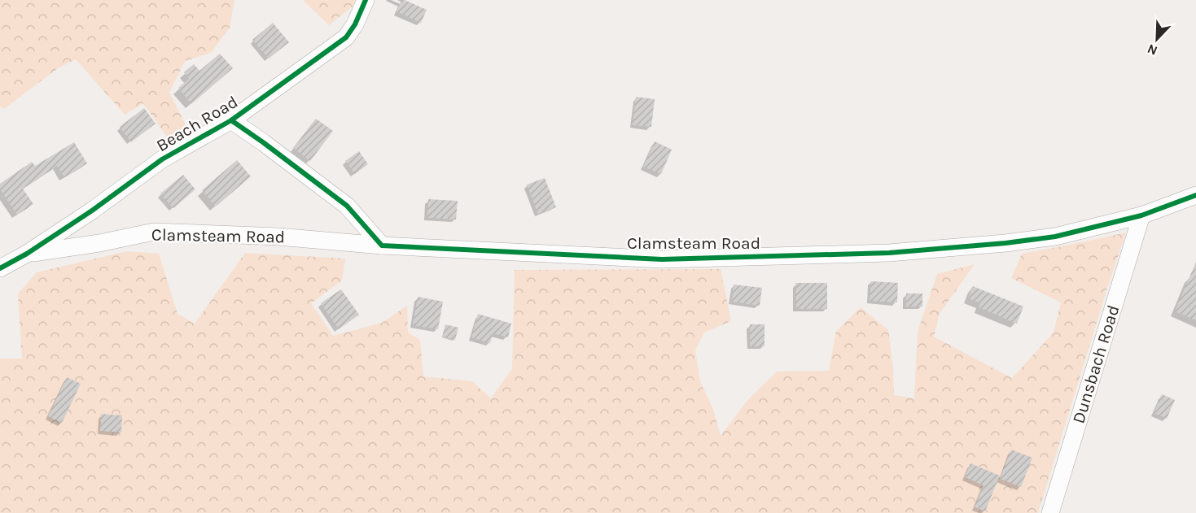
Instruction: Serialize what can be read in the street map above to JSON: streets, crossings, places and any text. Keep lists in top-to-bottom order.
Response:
{
  "streets": {
    "street": ["Beach Road", "Clamsteam Road", "Dunsbach Road"]
  },
  "crossings": [
    ["Beach Road", "Clamsteam Road"],
    ["Clamsteam Road", "Dunsbach Road"]
  ],
  "north": "bottom left"
}
